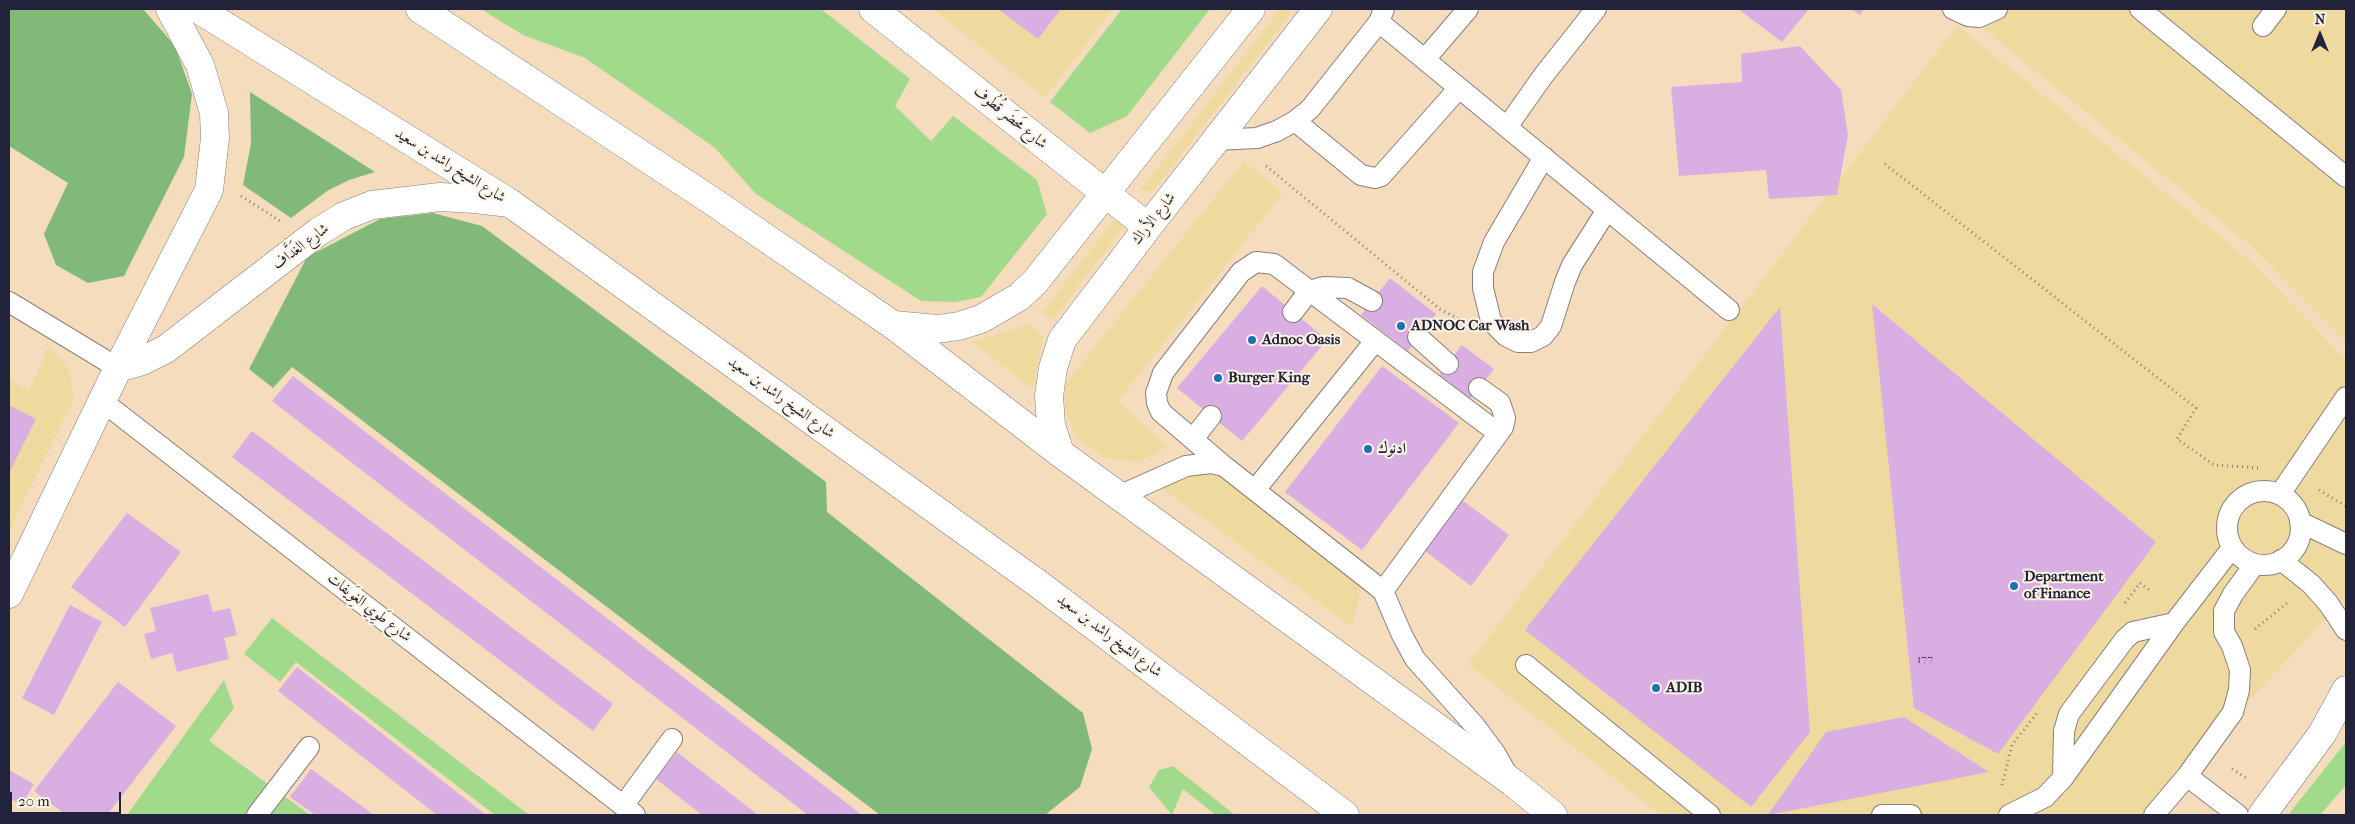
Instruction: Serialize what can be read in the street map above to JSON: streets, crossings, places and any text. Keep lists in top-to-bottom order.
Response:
{
  "streets": {
    "main road": [
      "شارع مَحضَر قُطُوف",
      "شارع الشيخ راشد بن سعيد",
      "شارع الأراك",
      "شارع الغَدَّاف"
    ],
    "lane": ["شارع طَوِي الغِوَيفات"]
  },
  "crossings": [
    ["شارع مَحضَر قُطُوف", "شارع الأراك"],
    ["شارع الشيخ راشد بن سعيد", "شارع الغَدَّاف"]
  ],
  "places": [
    "ADNOC Car Wash",
    "Adnoc Oasis",
    "Burger King",
    "ادنوك",
    "Department of Finance",
    "ADIB"
  ],
  "house_numbers": ["177"],
  "scale_bar": "20 m",
  "north": "top"
}
